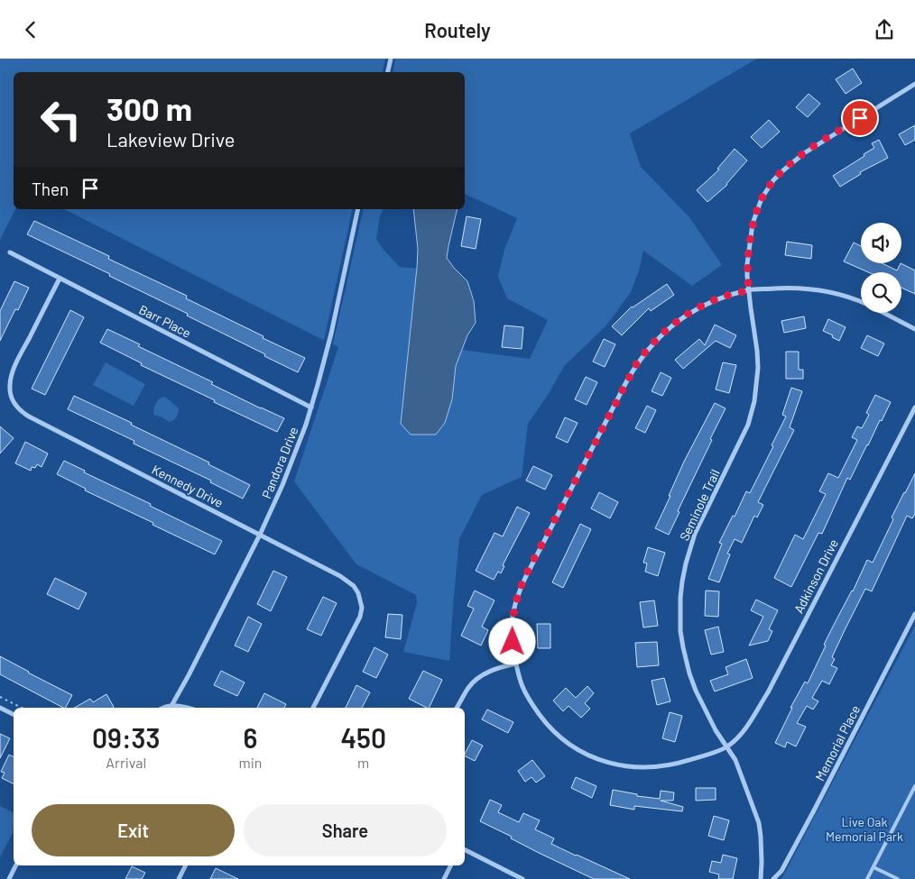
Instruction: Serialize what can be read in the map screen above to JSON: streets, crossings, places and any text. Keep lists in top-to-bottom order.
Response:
{
  "streets": {
    "street": [
      "Barr Place",
      "Pandora Drive",
      "Kennedy Drive",
      "Seminole Trail",
      "Adkinson Drive",
      "Memorial Place"
    ]
  },
  "crossings": [
    ["Barr Place", "Pandora Drive"],
    ["Barr Place", "Kennedy Drive"],
    ["Pandora Drive", "Kennedy Drive"],
    ["Seminole Trail", "Adkinson Drive"]
  ],
  "parks": ["Live Oak Memorial Park"],
  "page": {
    "header": "Routely",
    "turn": ["300 m", "Lakeview Drive"],
    "then": "Then",
    "eta": [
      "09:33",
      "Arrival",
      "6",
      "min",
      "450",
      "m"
    ],
    "buttons": ["Exit", "Share"]
  }
}
